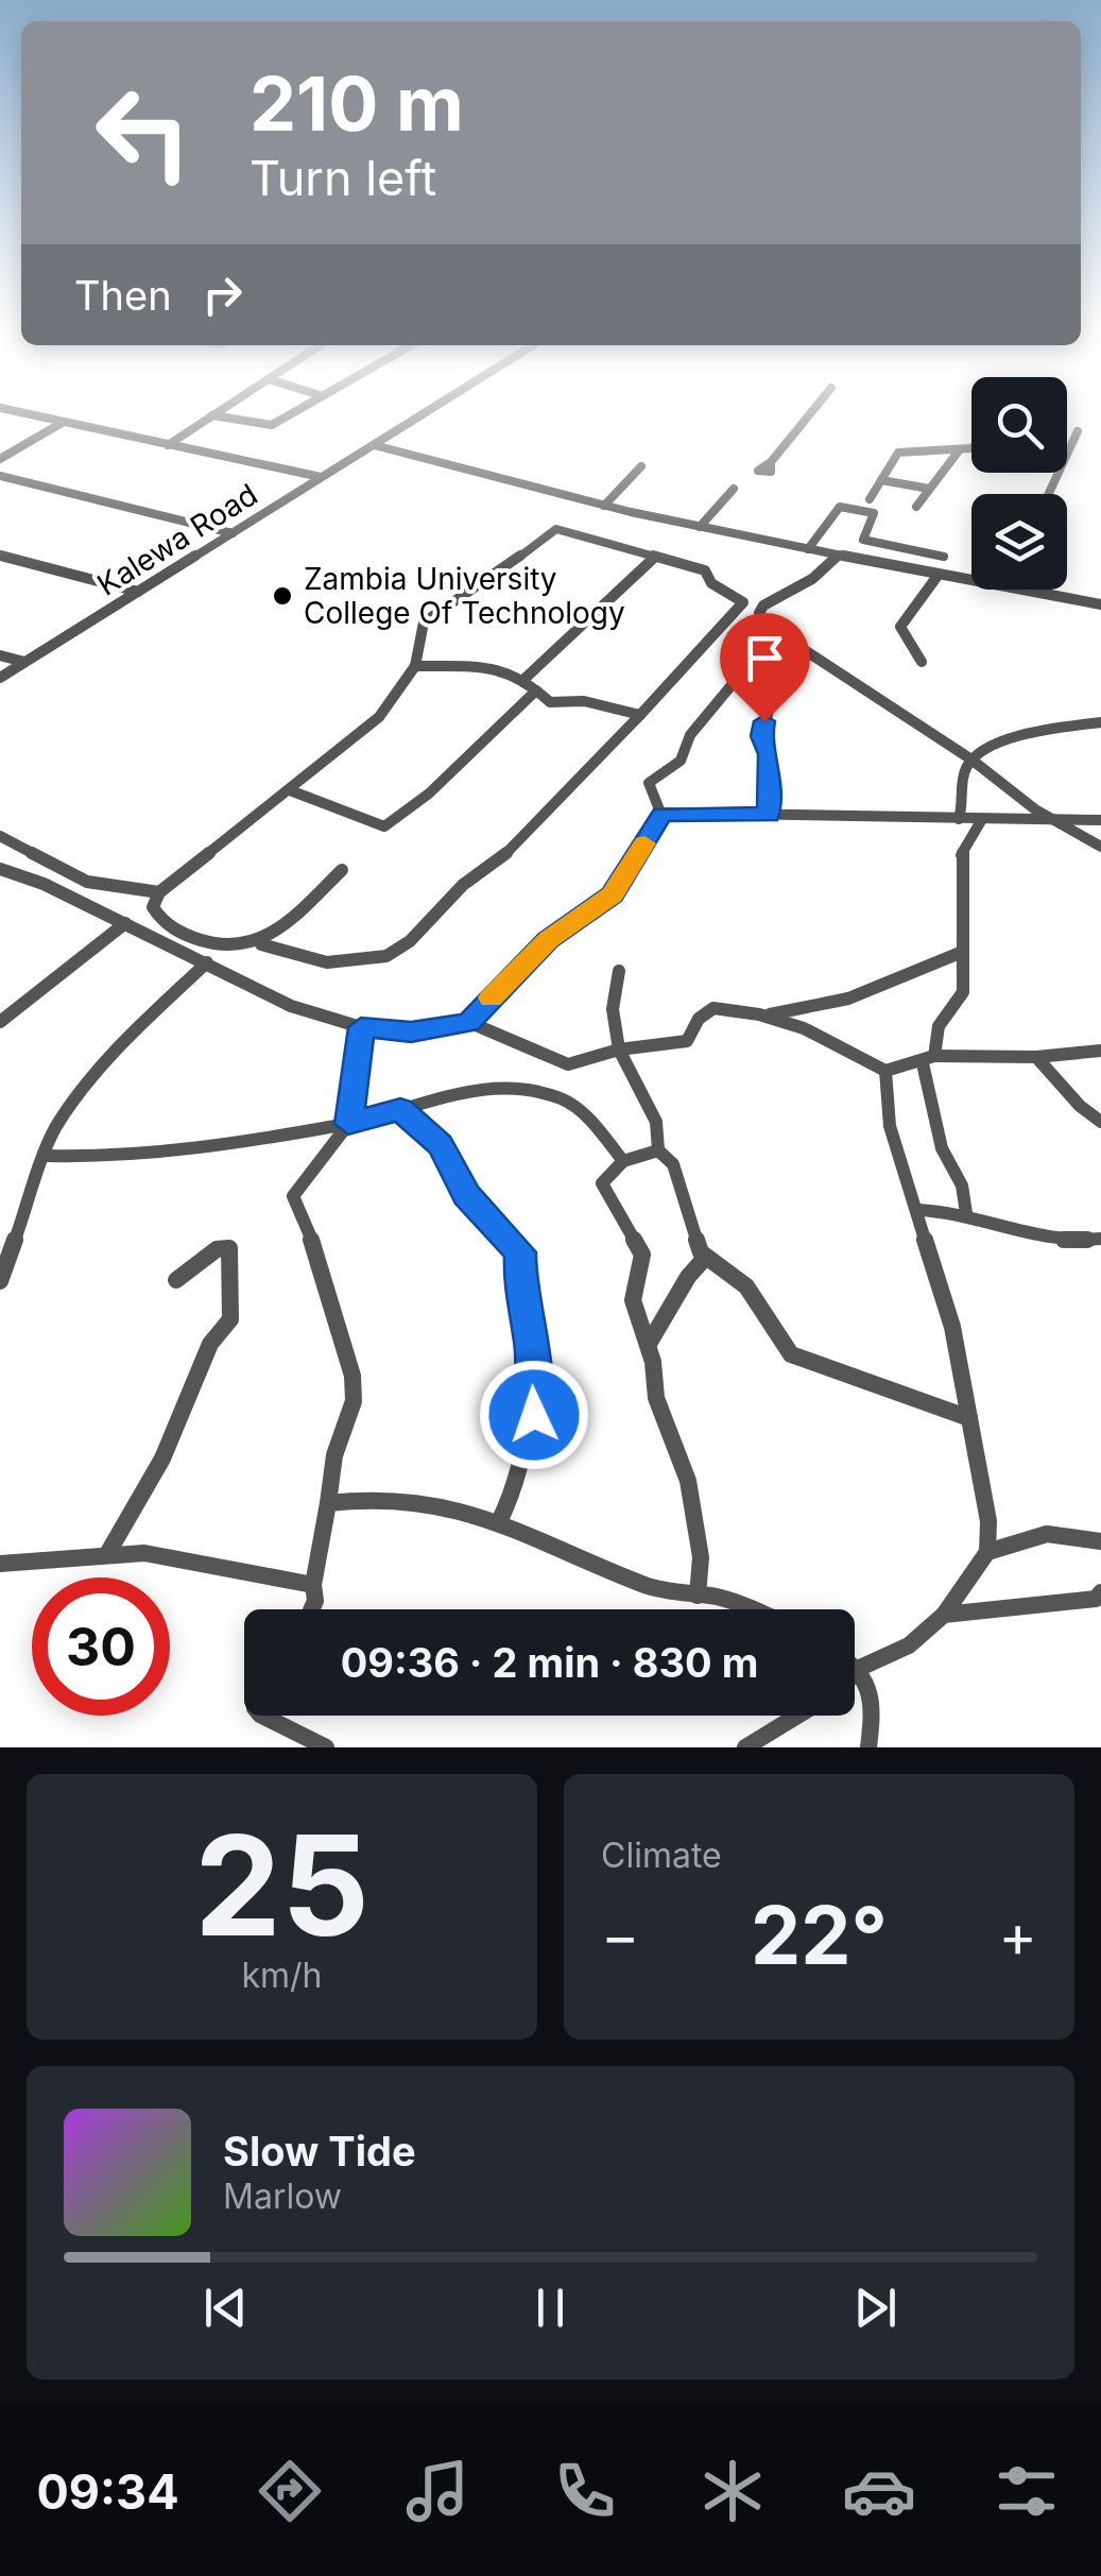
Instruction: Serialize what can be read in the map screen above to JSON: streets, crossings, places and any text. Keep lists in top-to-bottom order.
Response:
{
  "streets": {
    "street": ["Kalewa Road"]
  },
  "places": ["Zambia University College Of Technology"],
  "page": {
    "turn": ["210 m", "Turn left"],
    "then": "Then",
    "limit": "30",
    "trip": "09:36 · 2 min · 830 m",
    "tile": [
      ["25", "km/h"],
      "Climate"
    ],
    "heat": ["−", "22°", "+"],
    "song": ["Slow Tide", "Marlow"],
    "tabs": "09:34"
  }
}
